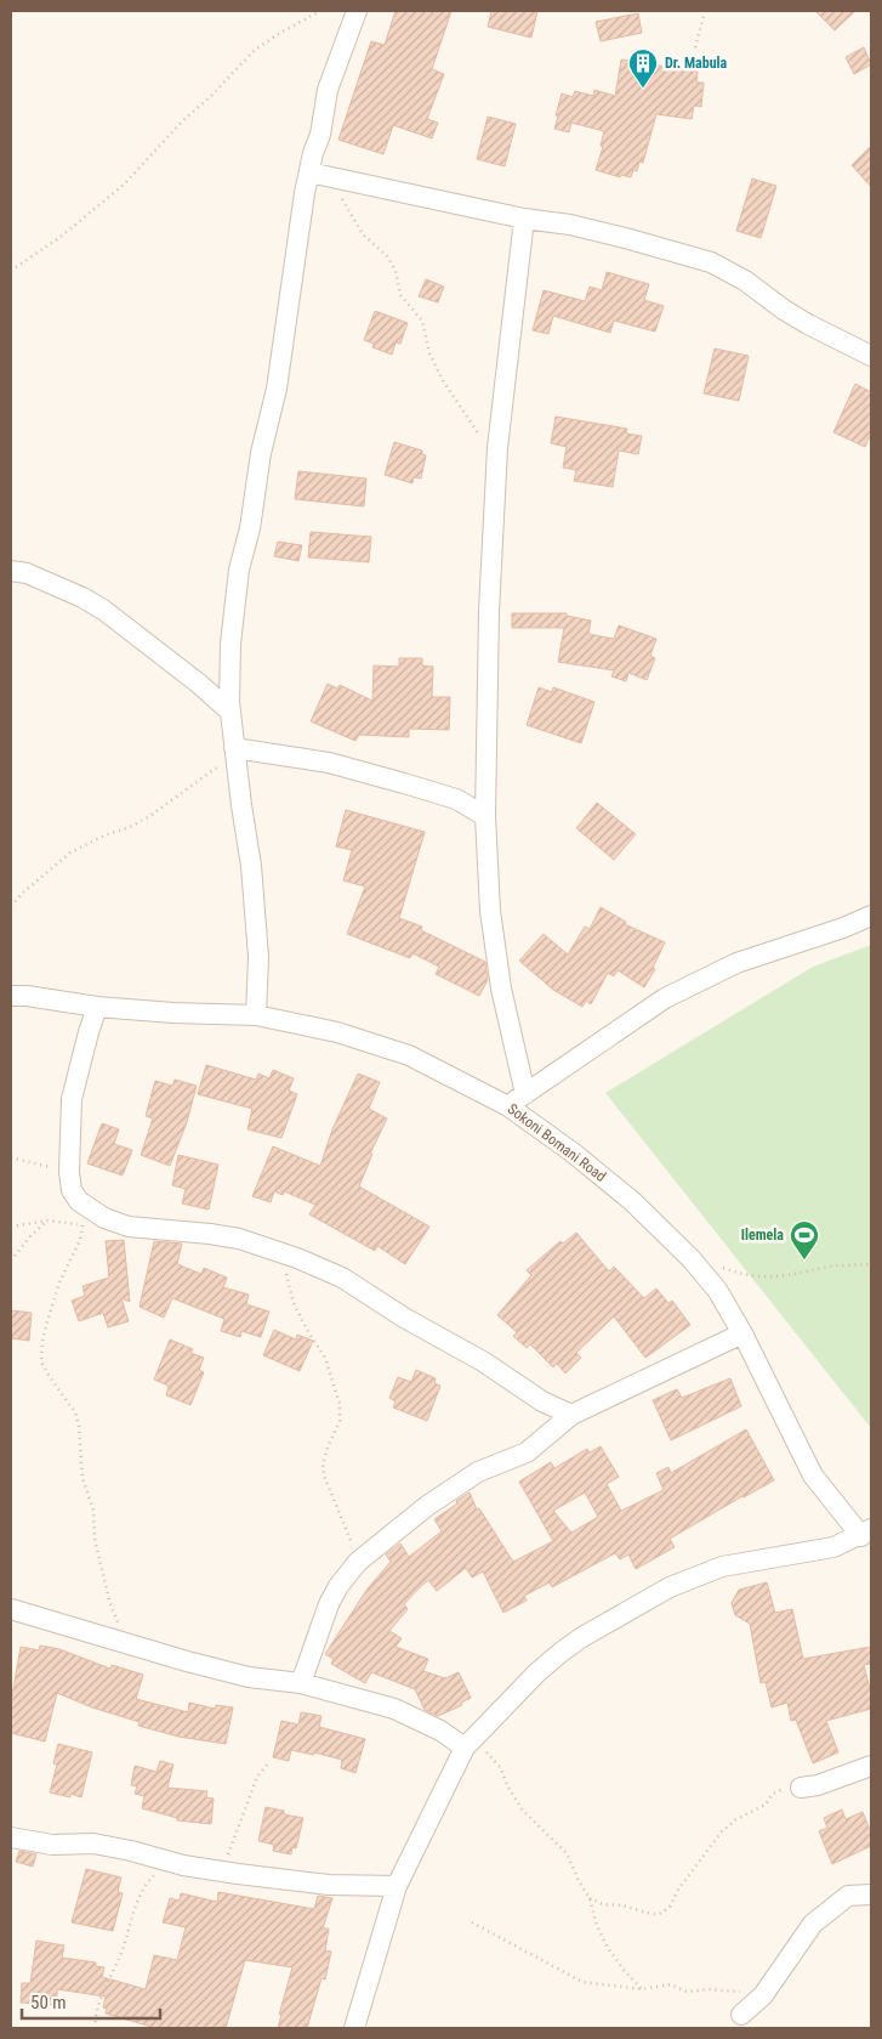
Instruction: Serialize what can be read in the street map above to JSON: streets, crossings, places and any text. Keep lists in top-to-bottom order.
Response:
{
  "streets": {
    "street": ["Sokoni Bomani Road"]
  },
  "places": {
    "building": ["Dr. Mabula"],
    "sports": ["Ilemela"]
  },
  "scale_bar": "50 m"
}
